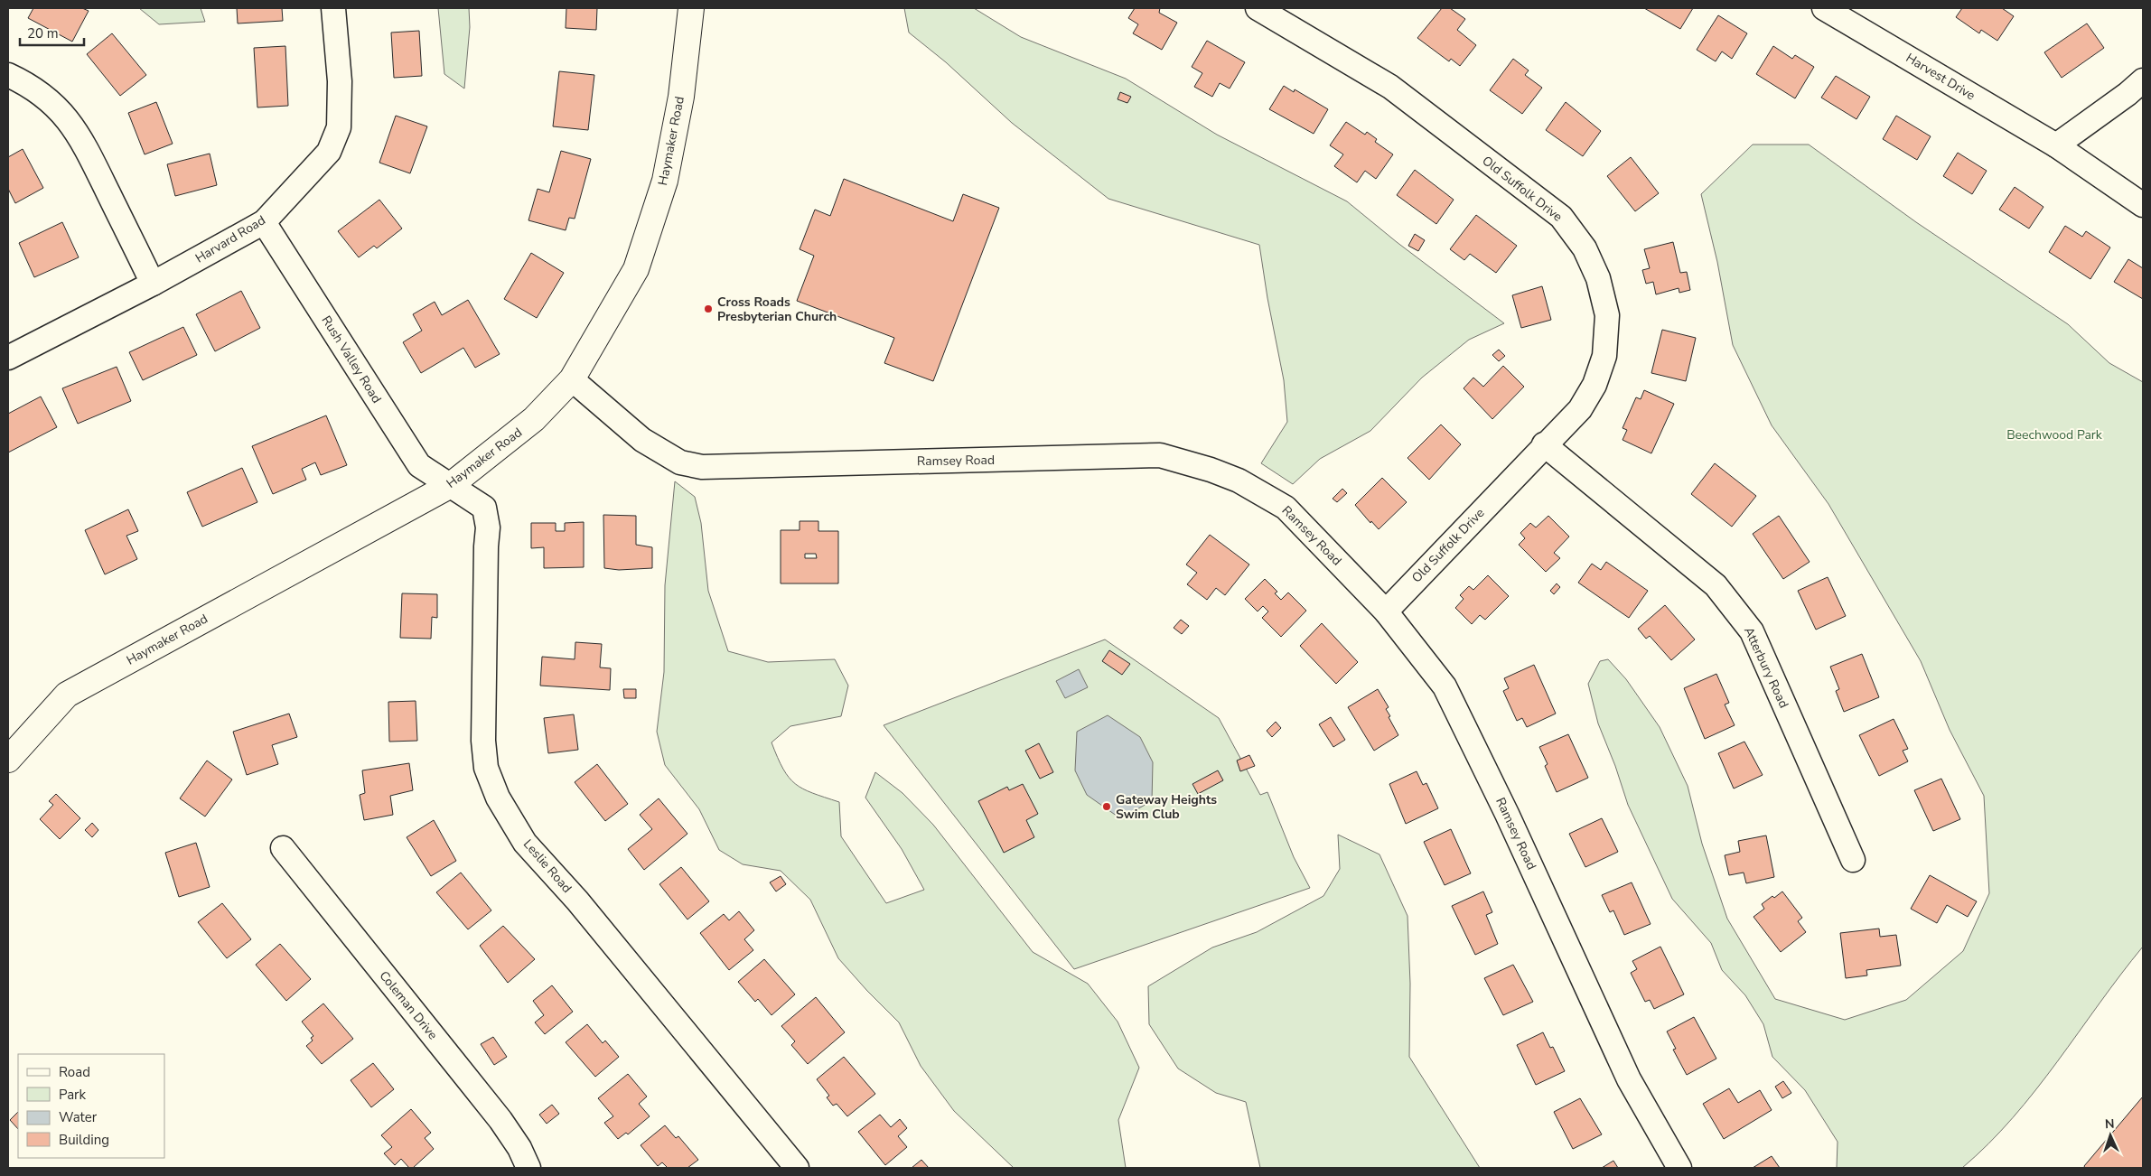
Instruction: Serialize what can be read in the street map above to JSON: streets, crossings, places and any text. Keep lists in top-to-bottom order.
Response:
{
  "streets": {
    "main road": ["Haymaker Road"],
    "street": [
      "Harvest Drive",
      "Old Suffolk Drive",
      "Harvard Road",
      "Rush Valley Road",
      "Ramsey Road",
      "Atterbury Road",
      "Leslie Road",
      "Coleman Drive"
    ]
  },
  "crossings": [
    ["Haymaker Road", "Rush Valley Road"],
    ["Haymaker Road", "Ramsey Road"],
    ["Haymaker Road", "Leslie Road"],
    ["Old Suffolk Drive", "Ramsey Road"],
    ["Old Suffolk Drive", "Atterbury Road"],
    ["Harvard Road", "Rush Valley Road"],
    ["Rush Valley Road", "Leslie Road"]
  ],
  "parks": ["Beechwood Park"],
  "places": ["Cross Roads Presbyterian Church", "Gateway Heights Swim Club"],
  "legend": [
    "Road",
    "Park",
    "Water",
    "Building"
  ],
  "scale_bar": "20 m",
  "north": "top"
}
